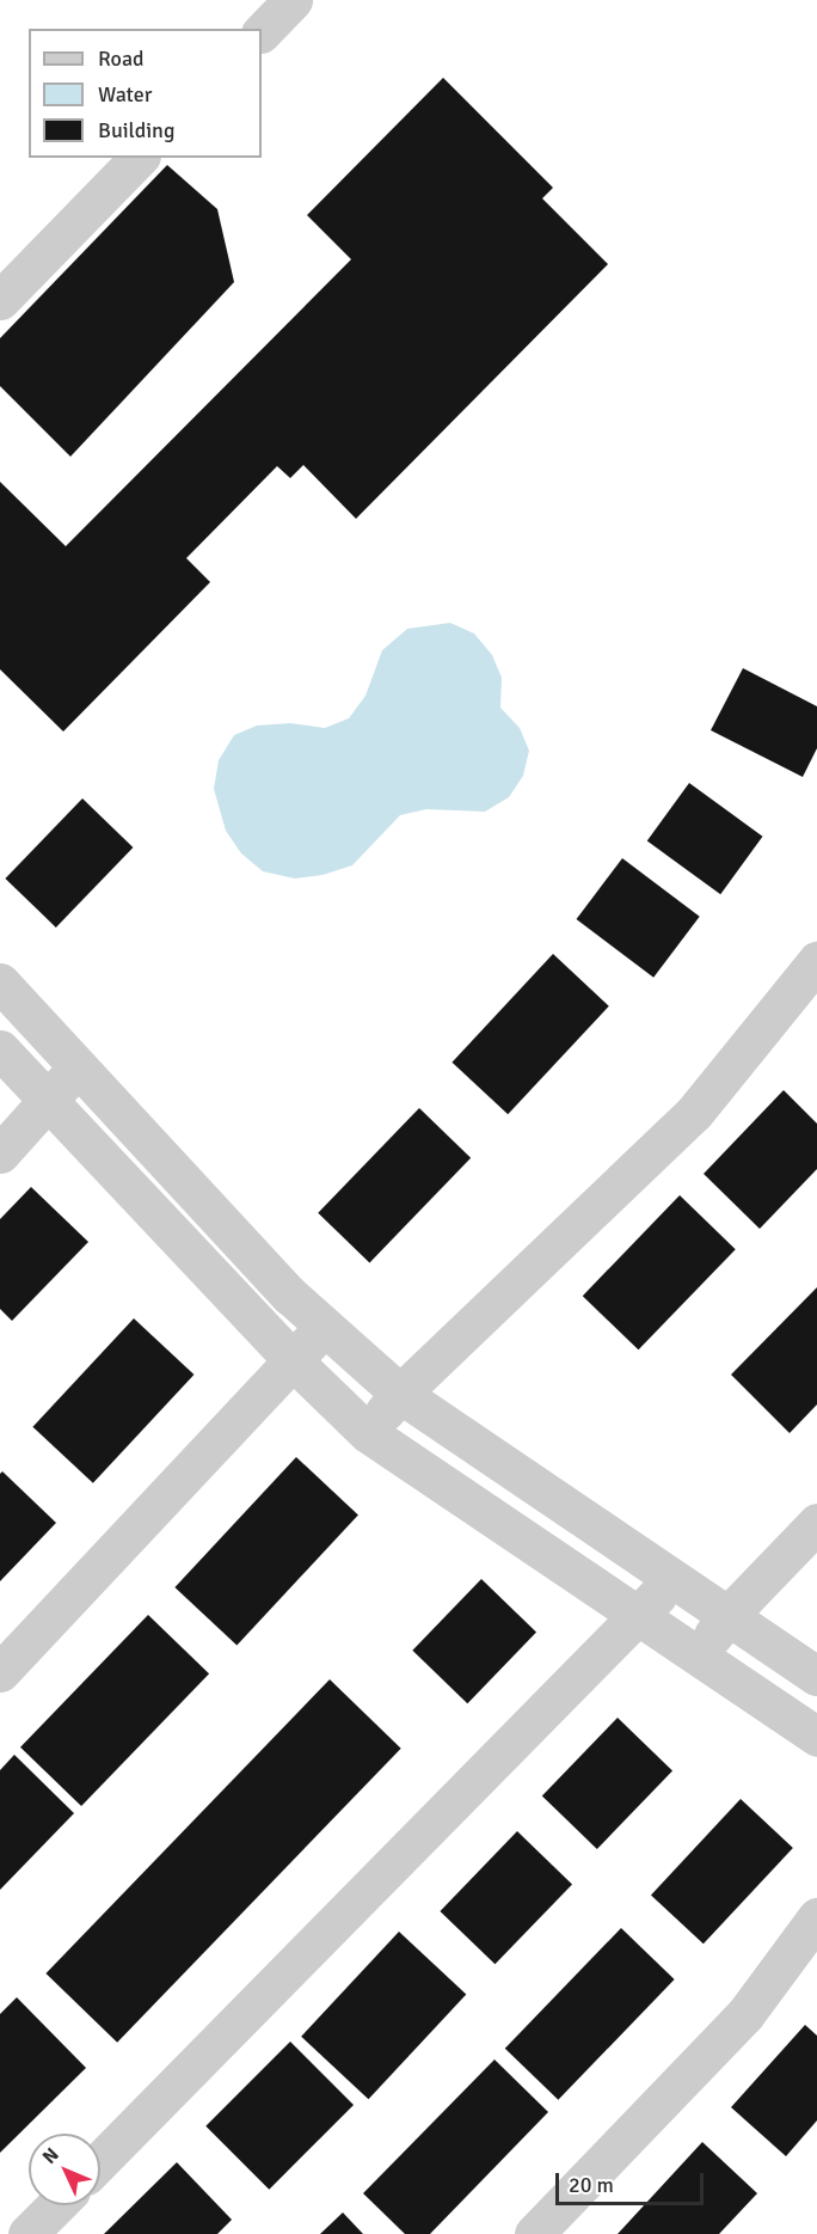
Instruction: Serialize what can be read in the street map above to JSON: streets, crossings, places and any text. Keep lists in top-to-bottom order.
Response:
{
  "legend": ["Road", "Water", "Building"],
  "scale_bar": "20 m",
  "north": "top left"
}
